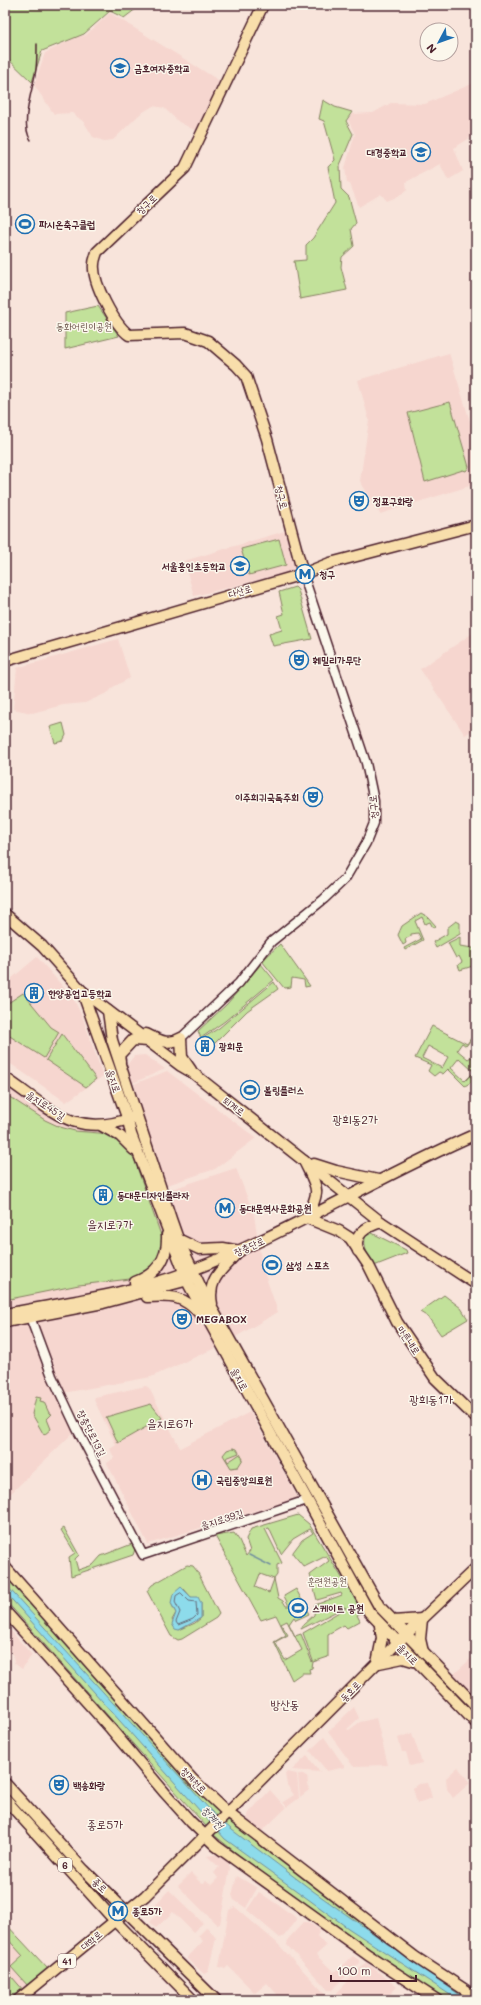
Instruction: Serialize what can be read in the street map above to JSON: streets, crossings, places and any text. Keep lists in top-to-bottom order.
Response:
{
  "streets": {
    "main road": [
      "청구로",
      "다산로",
      "을지로",
      "을지로45길",
      "퇴계로",
      "장충단로",
      "마른내로",
      "동호로",
      "청계천로",
      "6",
      "종로",
      "대학로",
      "41"
    ],
    "street": ["장충단로13길", "을지로39길"]
  },
  "crossings": [
    ["청구로", "다산로"],
    ["을지로", "을지로45길"],
    ["을지로", "퇴계로"],
    ["을지로", "장충단로"],
    ["을지로", "을지로39길"],
    ["을지로", "동호로"],
    ["퇴계로", "장충단로"],
    ["장충단로", "마른내로"],
    ["장충단로", "장충단로13길"],
    ["장충단로13길", "을지로39길"],
    ["동호로", "청계천로"],
    ["동호로", "41"],
    ["청계천로", "41"],
    ["종로", "대학로"],
    ["종로", "41"],
    ["대학로", "41"]
  ],
  "districts": [
    "광희동2가",
    "을지로7가",
    "광희동1가",
    "을지로6가",
    "방산동",
    "종로5가"
  ],
  "water": ["청계천"],
  "parks": ["동화어린이공원", "훈련원공원"],
  "places": {
    "school or university": ["금호여자중학교", "대경중학교", "서울흥인초등학교"],
    "sports": [
      "파시온축구클럽",
      "볼링플러스",
      "삼성 스포츠",
      "스케이트 공원"
    ],
    "theatre": [
      "정표구화랑",
      "훼밀리가무단",
      "이주희귀국독주회",
      "MEGABOX",
      "백송화랑"
    ],
    "metro station": ["청구", "동대문역사문화공원", "종로5가"],
    "building": ["한양공업고등학교", "광희문", "동대문디자인플라자"],
    "hospital": ["국립중앙의료원"]
  },
  "scale_bar": "100 m",
  "north": "bottom left"
}
